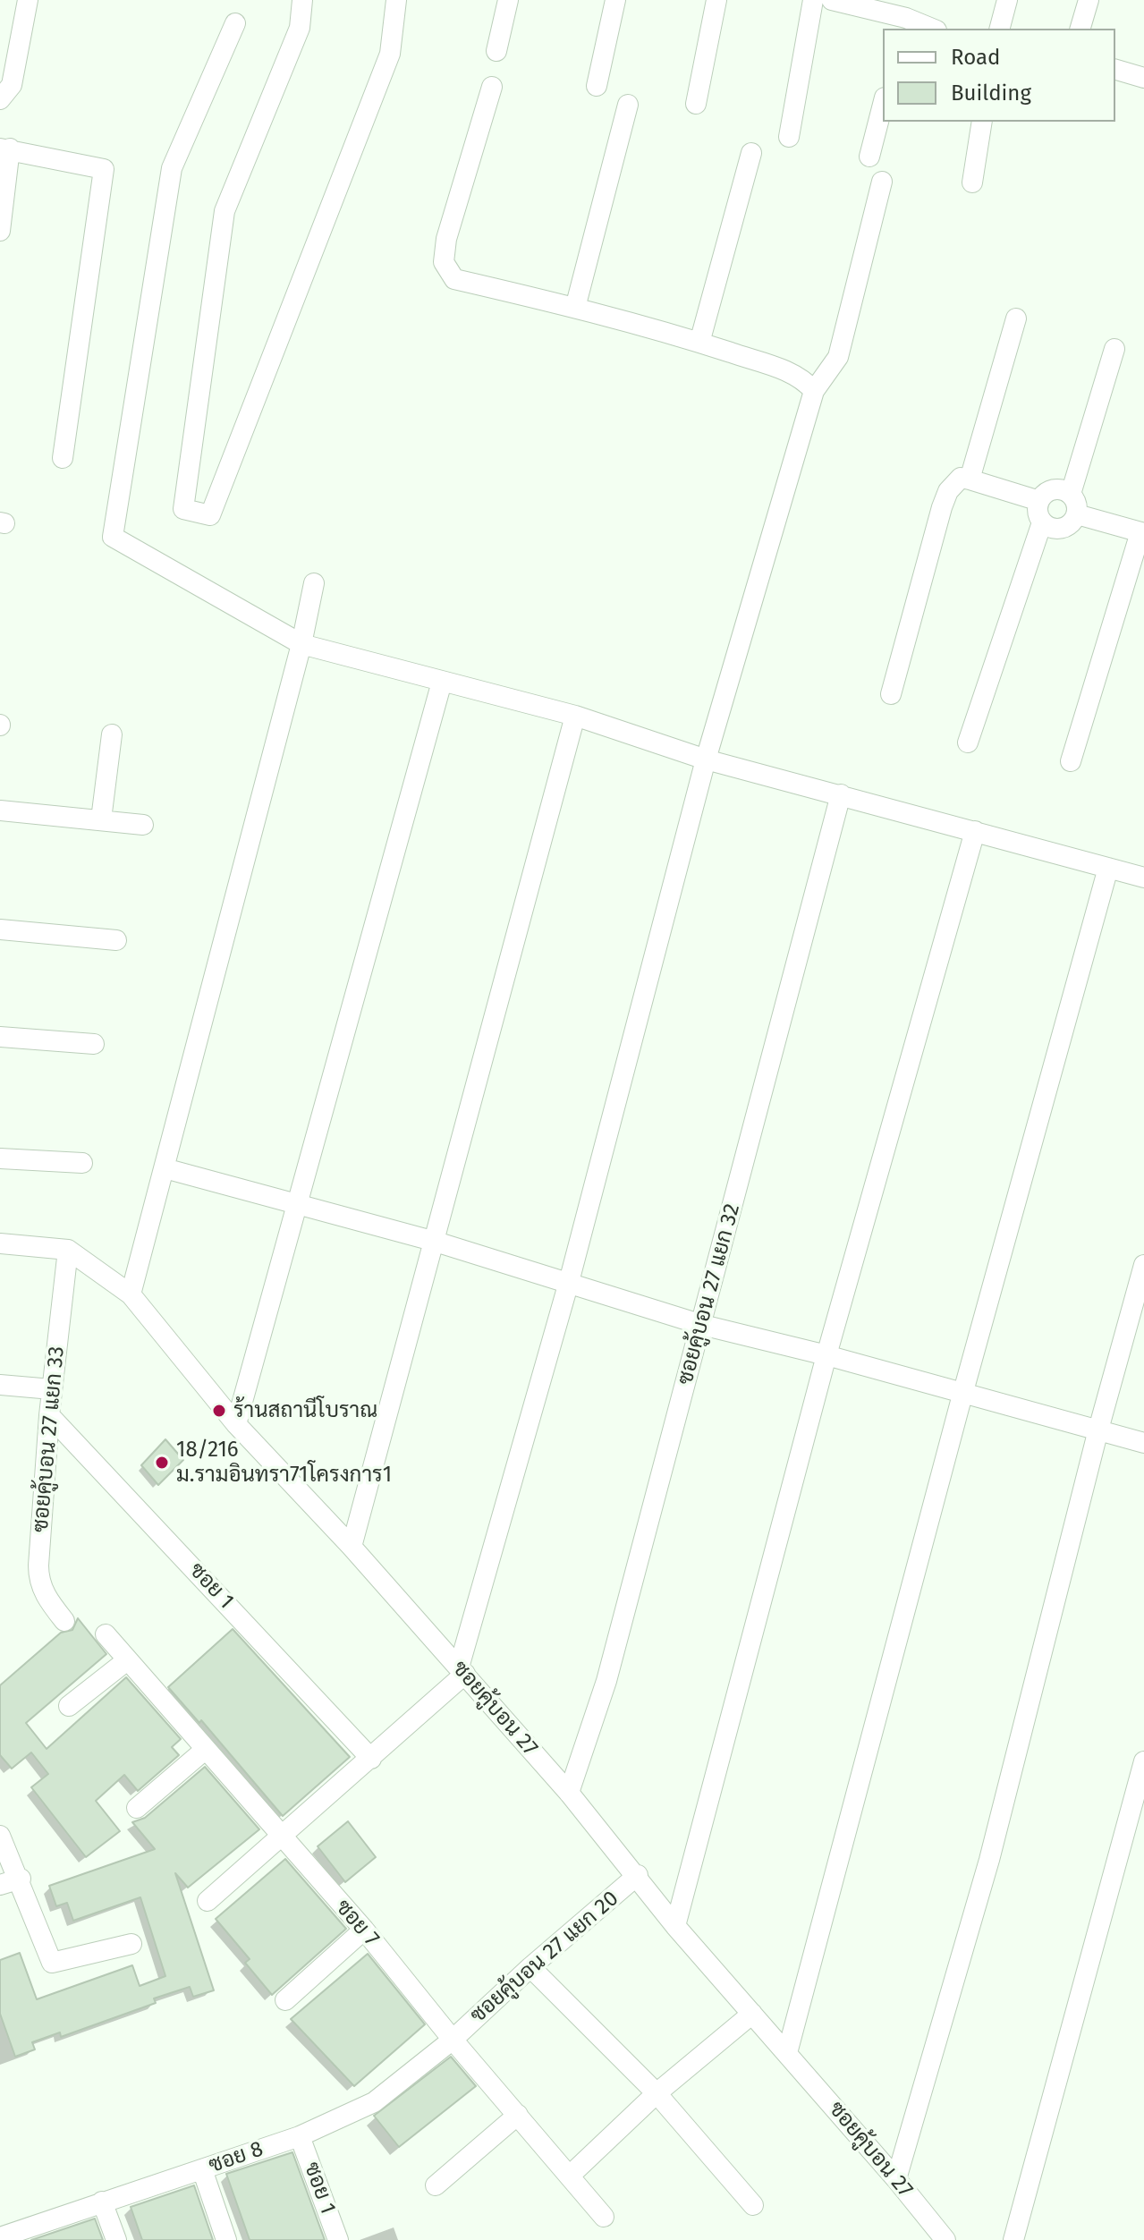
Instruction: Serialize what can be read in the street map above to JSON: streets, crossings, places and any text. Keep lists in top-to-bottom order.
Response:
{
  "streets": {
    "street": [
      "ซอยคู้บอน 27 แยก 32",
      "ซอยคู้บอน 27 แยก 33",
      "ซอย 1",
      "ซอยคู้บอน 27",
      "ซอย 7",
      "ซอยคู้บอน 27 แยก 20",
      "ซอย 8"
    ]
  },
  "crossings": [
    ["ซอยคู้บอน 27 แยก 32", "ซอยคู้บอน 27"],
    ["ซอยคู้บอน 27 แยก 33", "ซอย 1"],
    ["ซอยคู้บอน 27 แยก 33", "ซอยคู้บอน 27"],
    ["ซอย 1", "ซอย 8"],
    ["ซอยคู้บอน 27", "ซอยคู้บอน 27 แยก 20"],
    ["ซอย 7", "ซอยคู้บอน 27 แยก 20"],
    ["ซอย 7", "ซอย 8"],
    ["ซอยคู้บอน 27 แยก 20", "ซอย 8"]
  ],
  "places": ["ร้านสถานีโบราณ", "18/216 ม.รามอินทรา71โครงการ1"],
  "legend": ["Road", "Building"]
}
